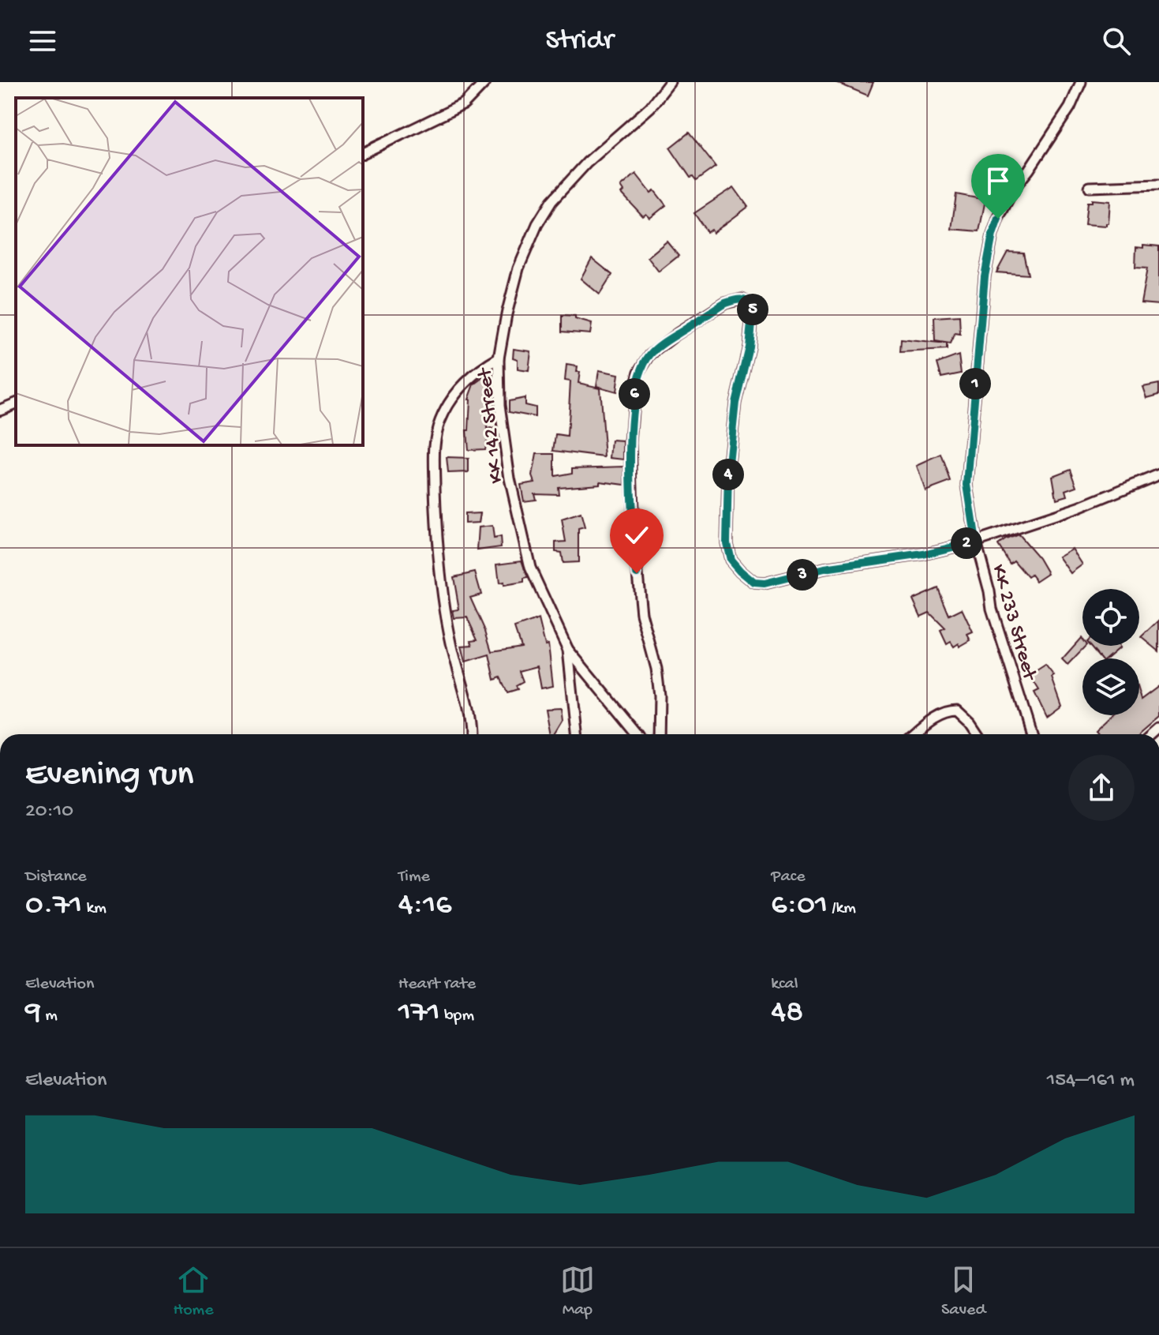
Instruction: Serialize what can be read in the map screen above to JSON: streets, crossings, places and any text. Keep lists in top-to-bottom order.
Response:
{
  "streets": {
    "street": ["KK 142 Street", "KK 233 Street"]
  },
  "page": {
    "header": "Stridr",
    "pins": [
      "5",
      "1",
      "6",
      "4",
      "2",
      "3"
    ],
    "heading": ["Evening run", "20:10"],
    "stats": [
      ["Distance", "0.71 km"],
      ["Time", "4:16"],
      ["Pace", "6:01 /km"],
      ["Elevation", "9 m"],
      ["Heart rate", "171 bpm"],
      ["kcal", "48"]
    ],
    "chart": ["Elevation", "154–161 m"],
    "tabs": ["Home", "Map", "Saved"]
  }
}
